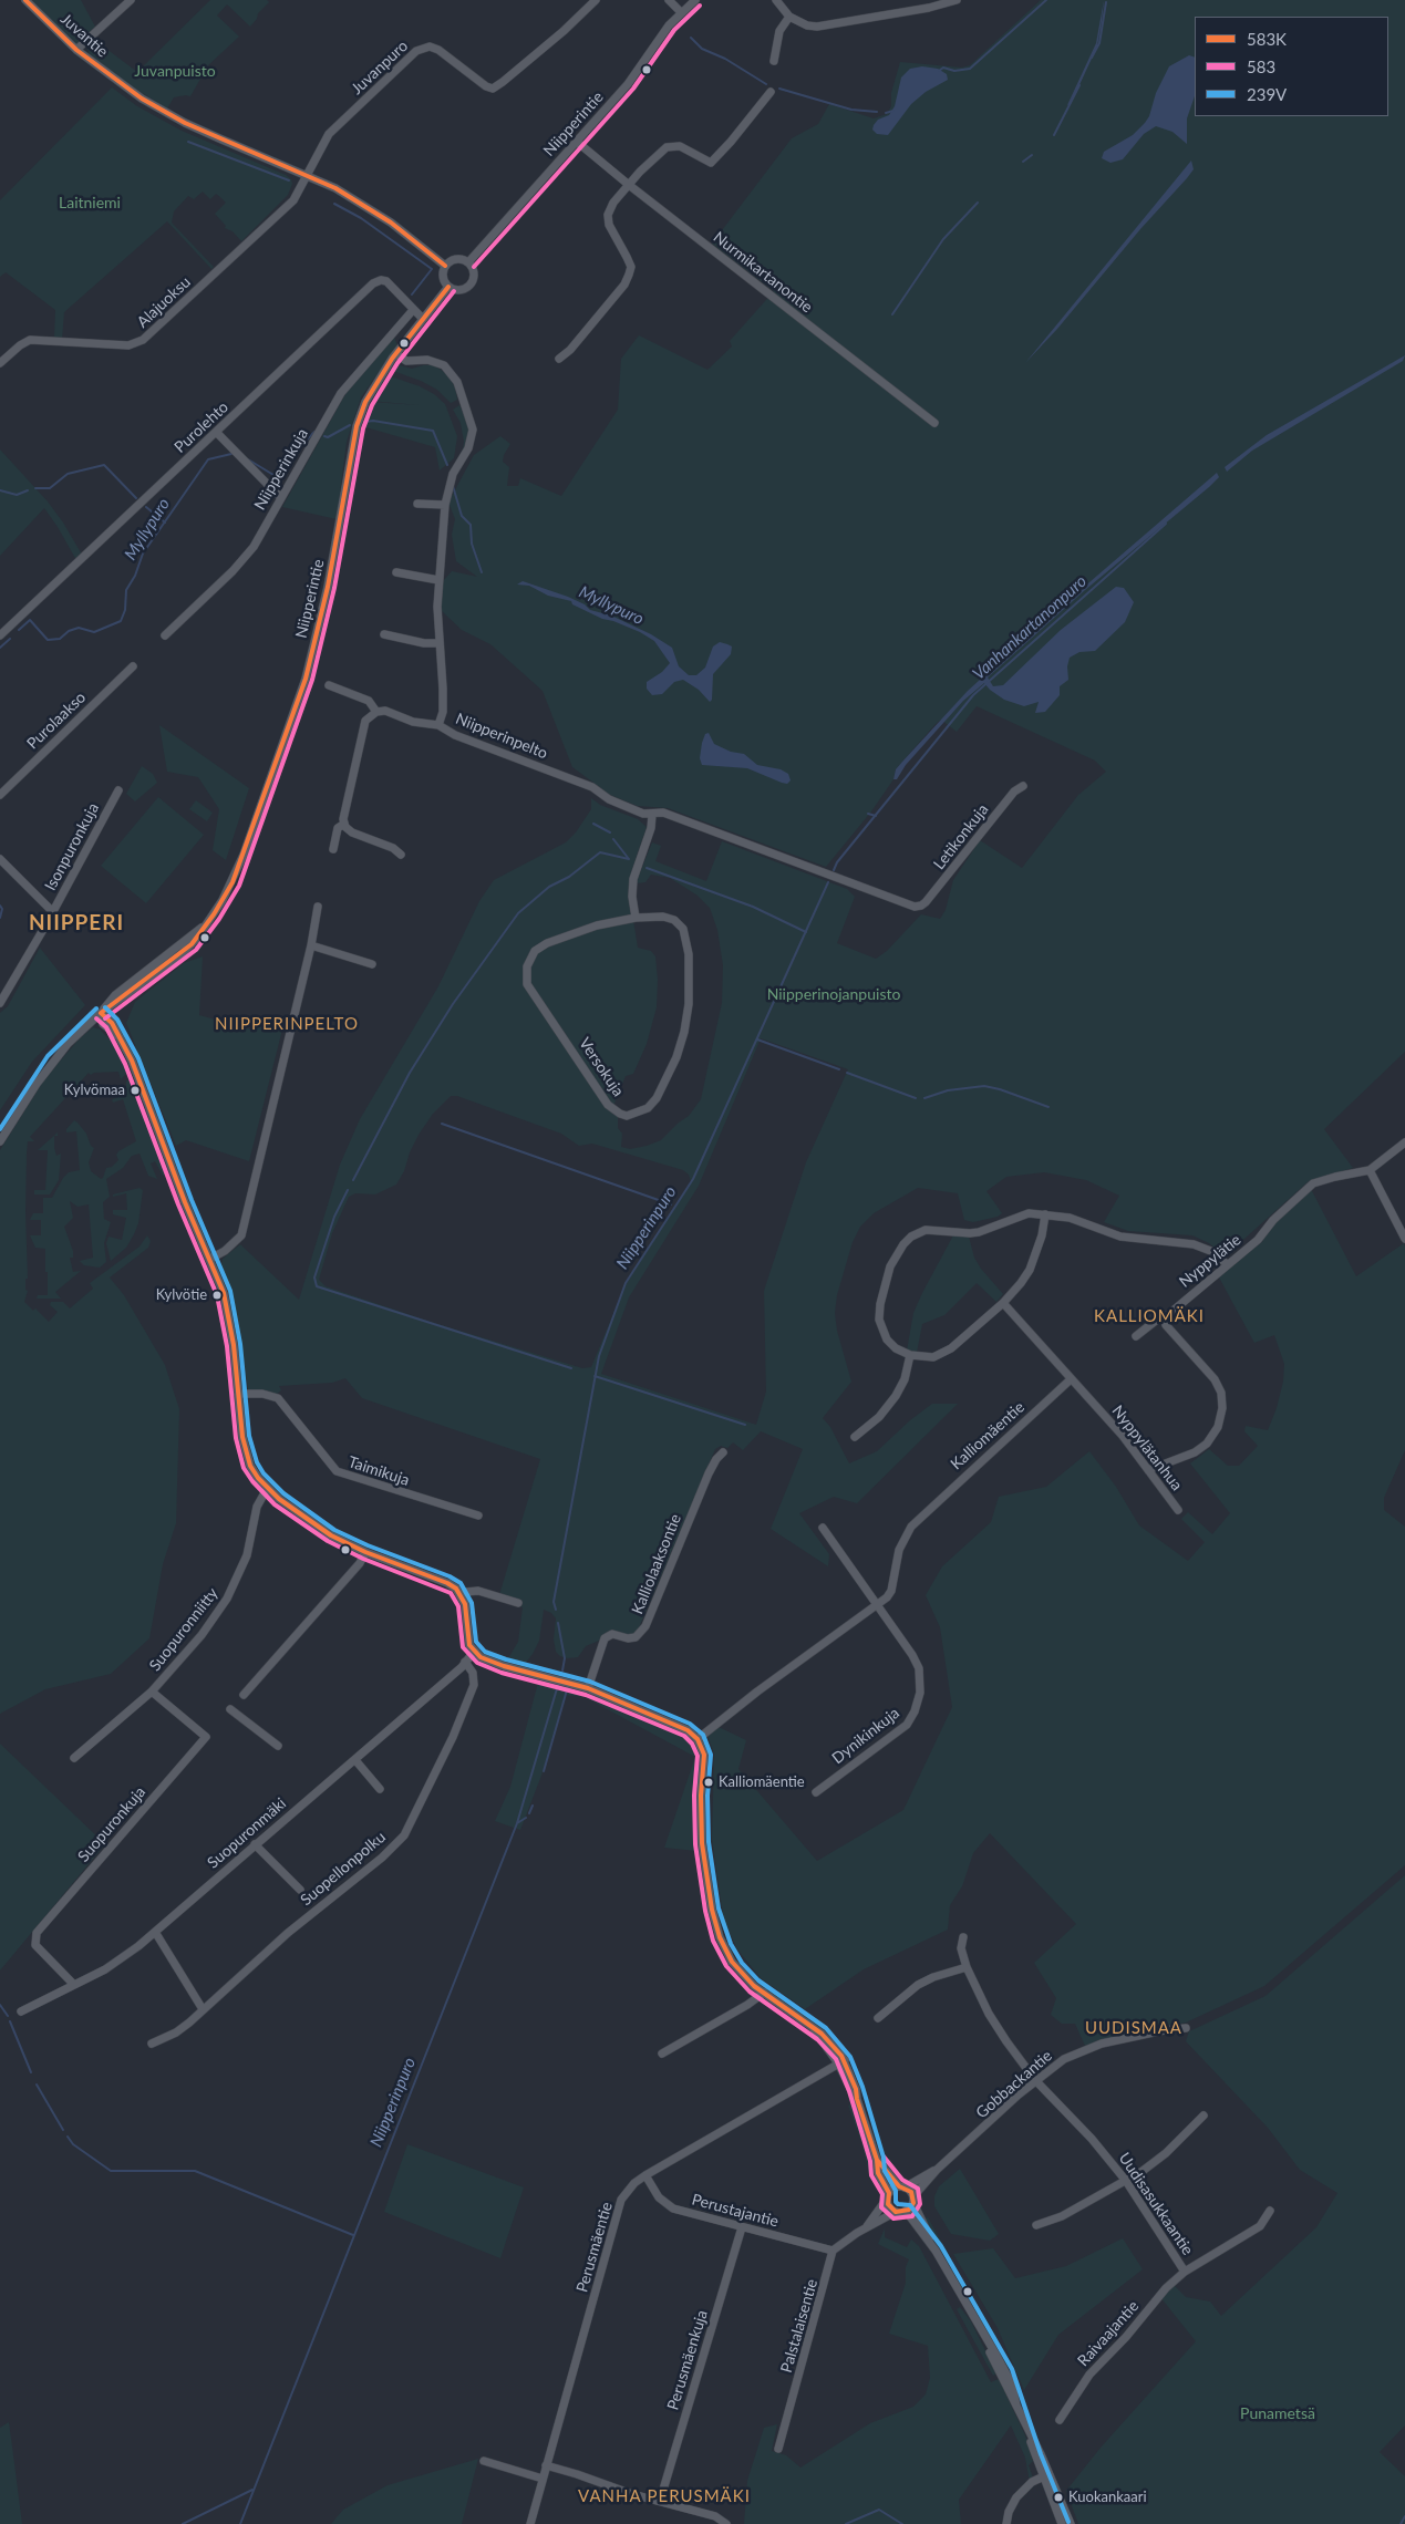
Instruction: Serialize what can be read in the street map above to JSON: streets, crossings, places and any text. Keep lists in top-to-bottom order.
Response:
{
  "streets": {
    "street": [
      "Juvantie",
      "Juvanpuro",
      "Niipperintie",
      "Nurmikartanontie",
      "Alajuoksu",
      "Purolehto",
      "Niipperinkuja",
      "Purolaakso",
      "Niipperinpelto",
      "Letikonkuja",
      "Isonpuronkuja",
      "Versokuja",
      "Nyppylätie",
      "Kalliomäentie",
      "Nyppylätanhua",
      "Taimikuja",
      "Kalliolaaksontie",
      "Suopuronniitty",
      "Dynikinkuja",
      "Suopuronkuja",
      "Suopuronmäki",
      "Suopellonpolku",
      "Gobbackantie",
      "Uudisasukkaantie",
      "Perustajantie",
      "Perusmäentie",
      "Palstalaisentie",
      "Raivaajantie",
      "Perusmäenkuja"
    ]
  },
  "crossings": [
    ["Juvantie", "Juvanpuro"],
    ["Juvantie", "Niipperintie"],
    ["Juvantie", "Alajuoksu"],
    ["Juvanpuro", "Alajuoksu"],
    ["Niipperintie", "Nurmikartanontie"],
    ["Niipperintie", "Purolehto"],
    ["Niipperintie", "Niipperinpelto"],
    ["Purolehto", "Niipperinkuja"],
    ["Niipperinpelto", "Letikonkuja"],
    ["Kalliomäentie", "Nyppylätanhua"],
    ["Kalliomäentie", "Dynikinkuja"],
    ["Suopuronniitty", "Suopuronkuja"],
    ["Suopuronkuja", "Suopuronmäki"],
    ["Suopuronmäki", "Suopellonpolku"],
    ["Gobbackantie", "Uudisasukkaantie"],
    ["Uudisasukkaantie", "Raivaajantie"],
    ["Perustajantie", "Perusmäentie"],
    ["Perustajantie", "Palstalaisentie"],
    ["Perustajantie", "Perusmäenkuja"]
  ],
  "districts": [
    "NIIPPERI",
    "NIIPPERINPELTO",
    "KALLIOMÄKI",
    "UUDISMAA",
    "VANHA PERUSMÄKI"
  ],
  "water": ["Myllypuro", "Vanhankartanonpuro", "Niipperinpuro"],
  "parks": [
    "Juvanpuisto",
    "Laitniemi",
    "Niipperinojanpuisto",
    "Punametsä"
  ],
  "places": [
    "Kylvömaa",
    "Kylvötie",
    "Kalliomäentie",
    "Kuokankaari"
  ],
  "lines": ["transit line 583K", "transit line 583", "transit line 239V"],
  "legend": ["583K", "583", "239V"]
}
